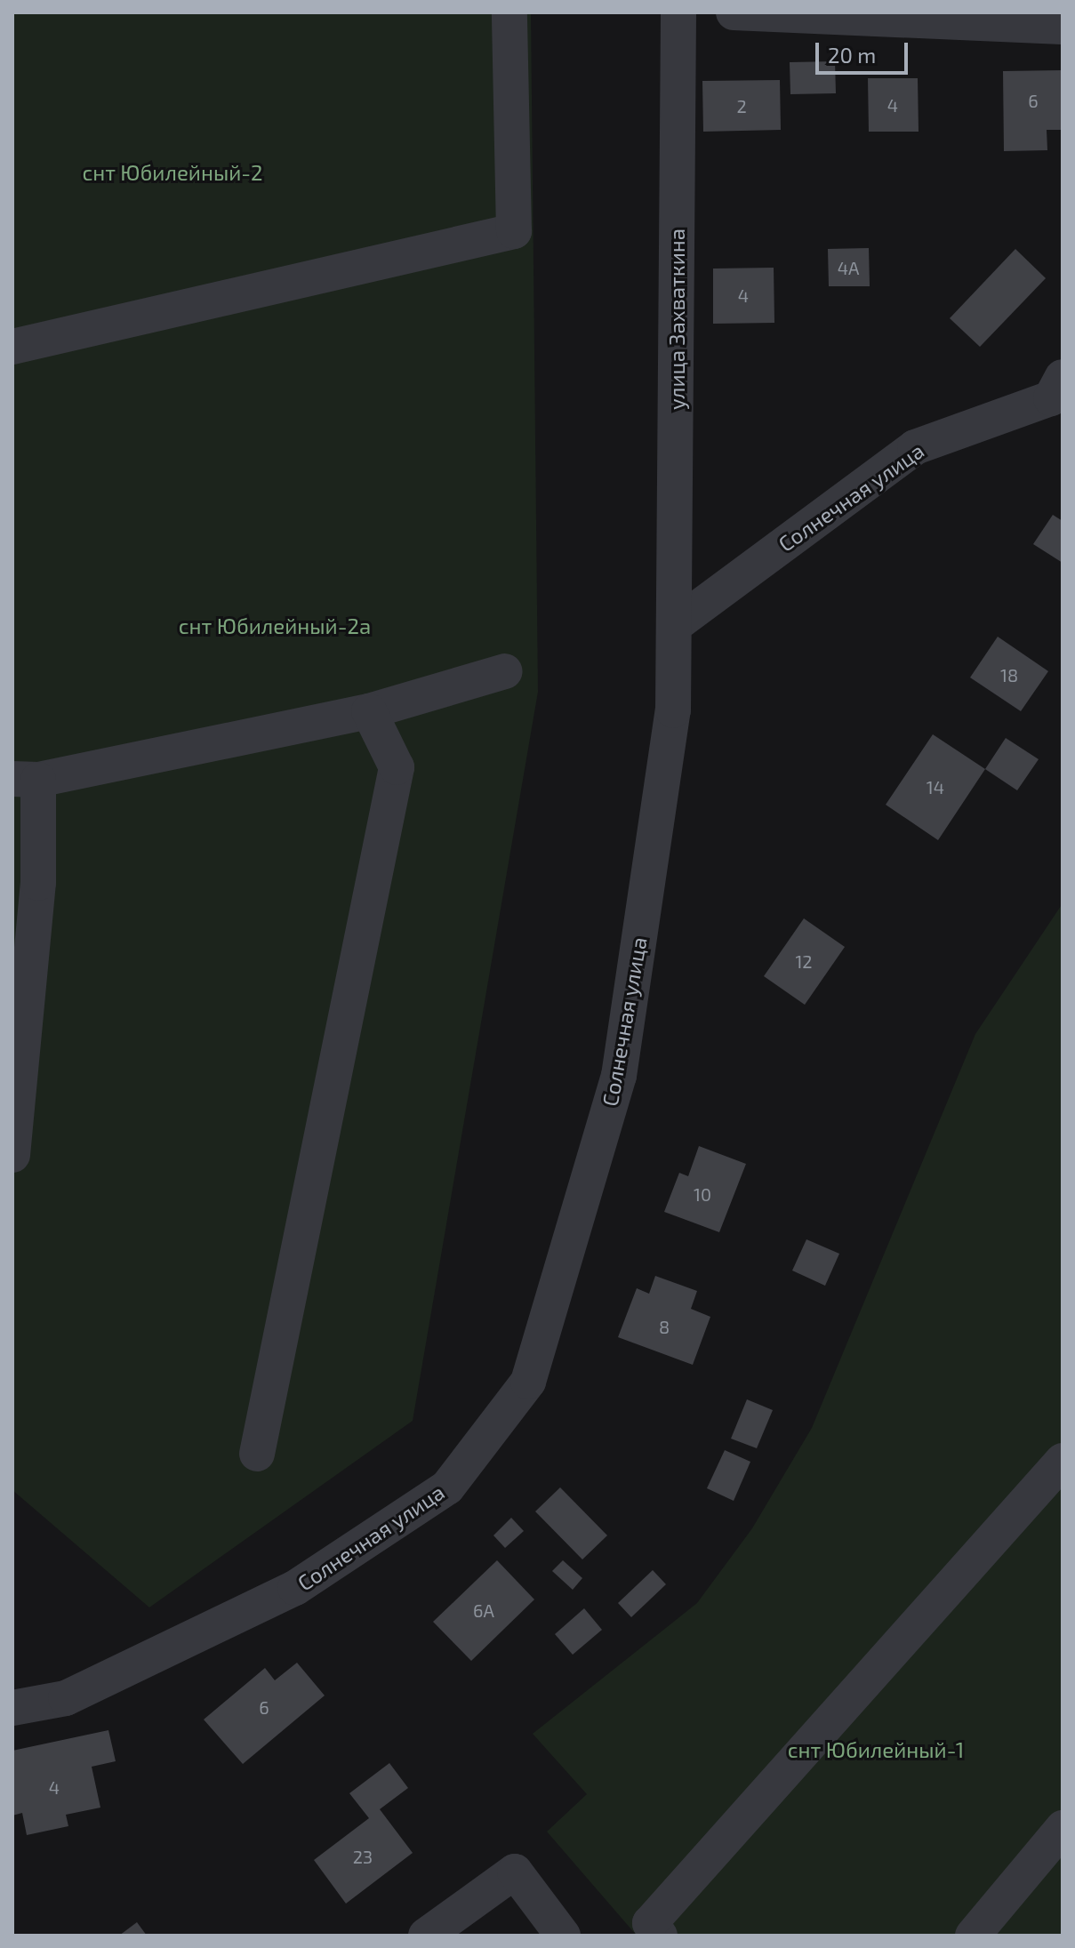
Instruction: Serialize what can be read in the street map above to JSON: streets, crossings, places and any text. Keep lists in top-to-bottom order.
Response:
{
  "streets": {
    "street": ["улица Захваткина", "Солнечная улица"]
  },
  "crossings": [
    ["улица Захваткина", "Солнечная улица"]
  ],
  "parks": ["снт Юбилейный-2", "снт Юбилейный-2а", "снт Юбилейный-1"],
  "house_numbers": [
    "6",
    "4",
    "2",
    "4А",
    "4",
    "18",
    "14",
    "12",
    "10",
    "8",
    "6А",
    "6",
    "4",
    "23"
  ],
  "scale_bar": "20 m"
}
